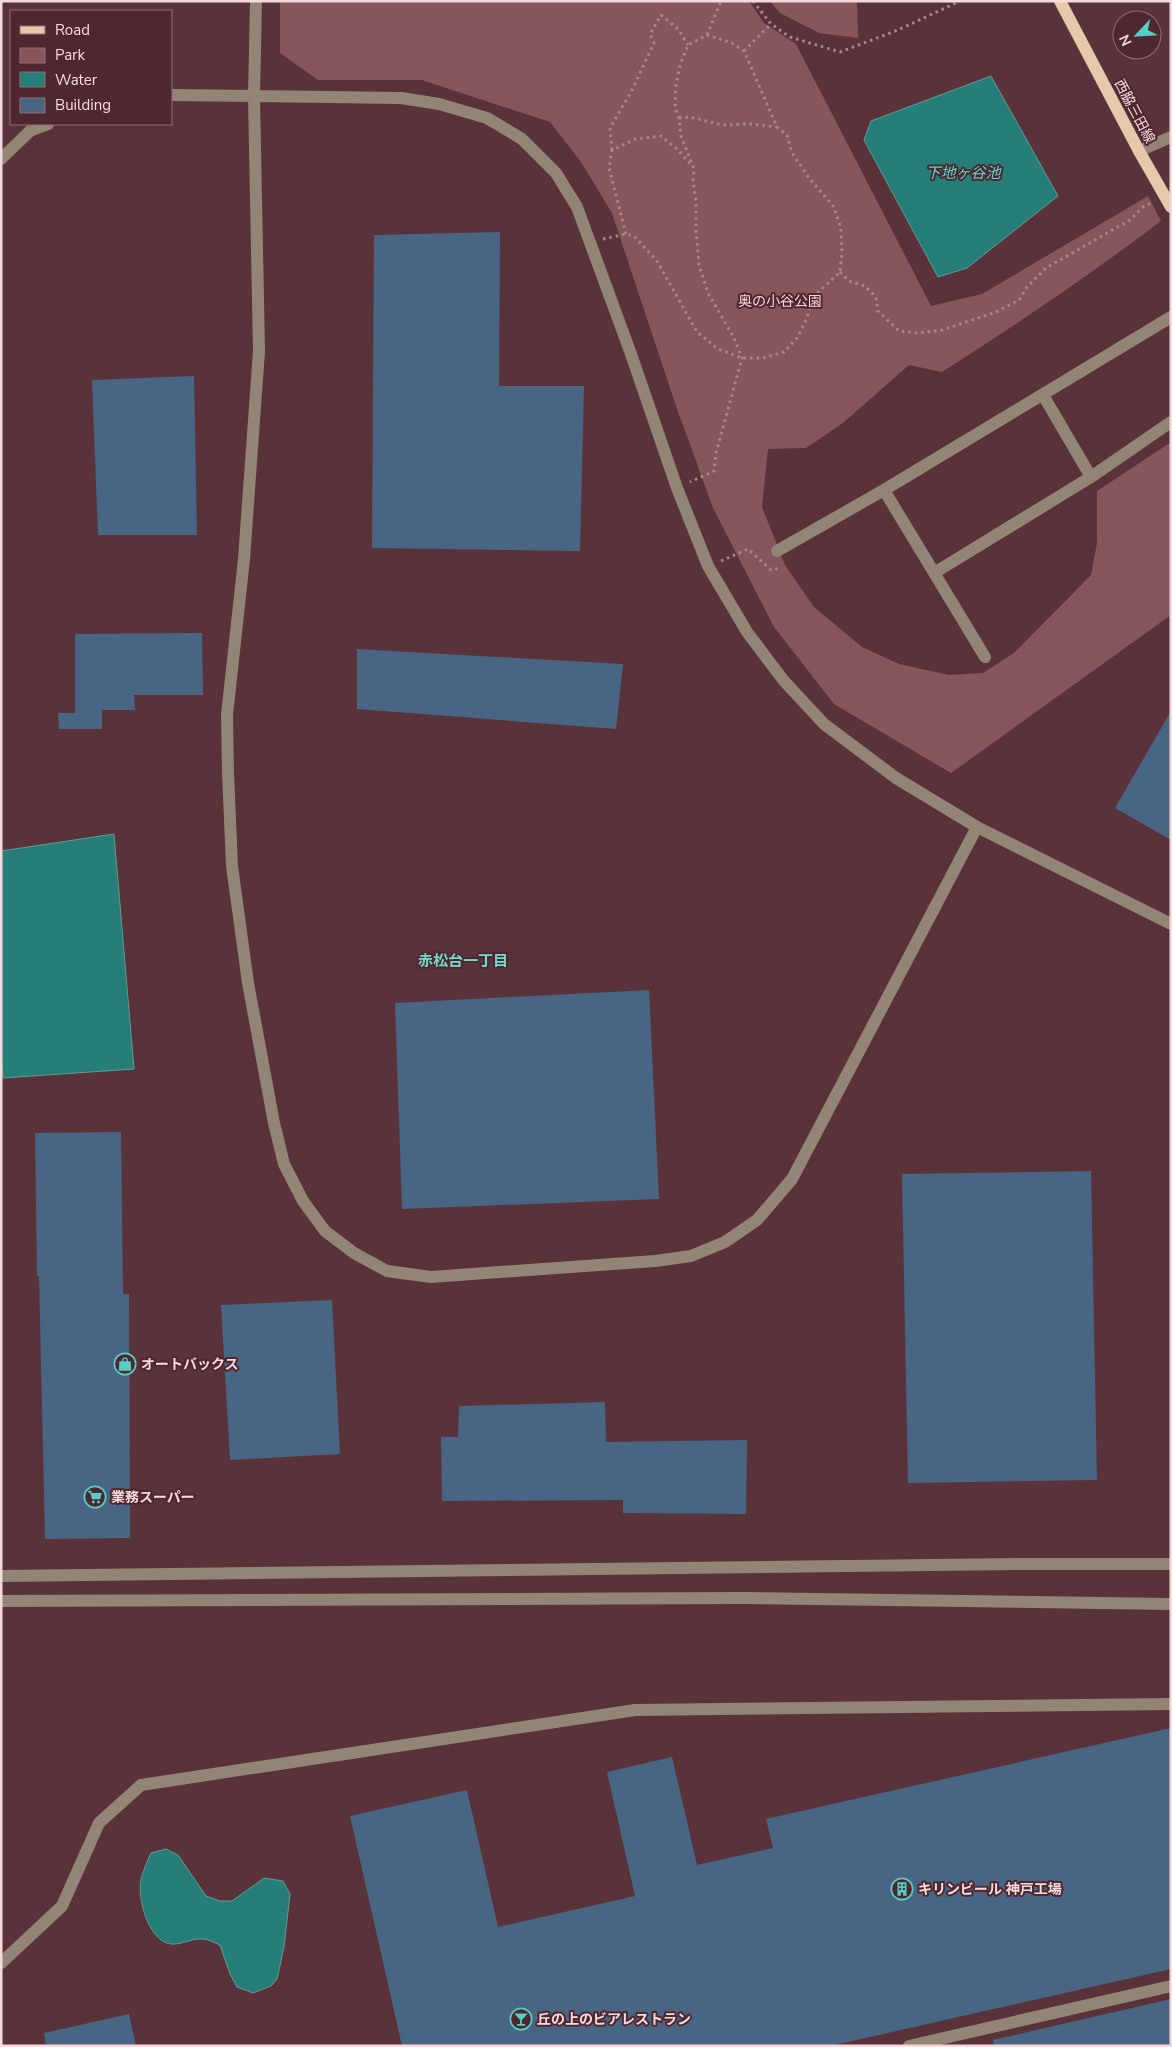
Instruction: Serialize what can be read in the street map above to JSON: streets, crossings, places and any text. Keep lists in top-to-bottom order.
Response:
{
  "streets": {
    "main road": ["西脇三田線"]
  },
  "districts": ["赤松台一丁目"],
  "water": ["下地ヶ谷池"],
  "parks": ["奥の小谷公園"],
  "places": {
    "shop": ["オートバックス"],
    "supermarket": ["業務スーパー"],
    "building": ["キリンビール 神戸工場"],
    "bar": ["丘の上のビアレストラン"]
  },
  "legend": [
    "Road",
    "Park",
    "Water",
    "Building"
  ],
  "north": "bottom left"
}
